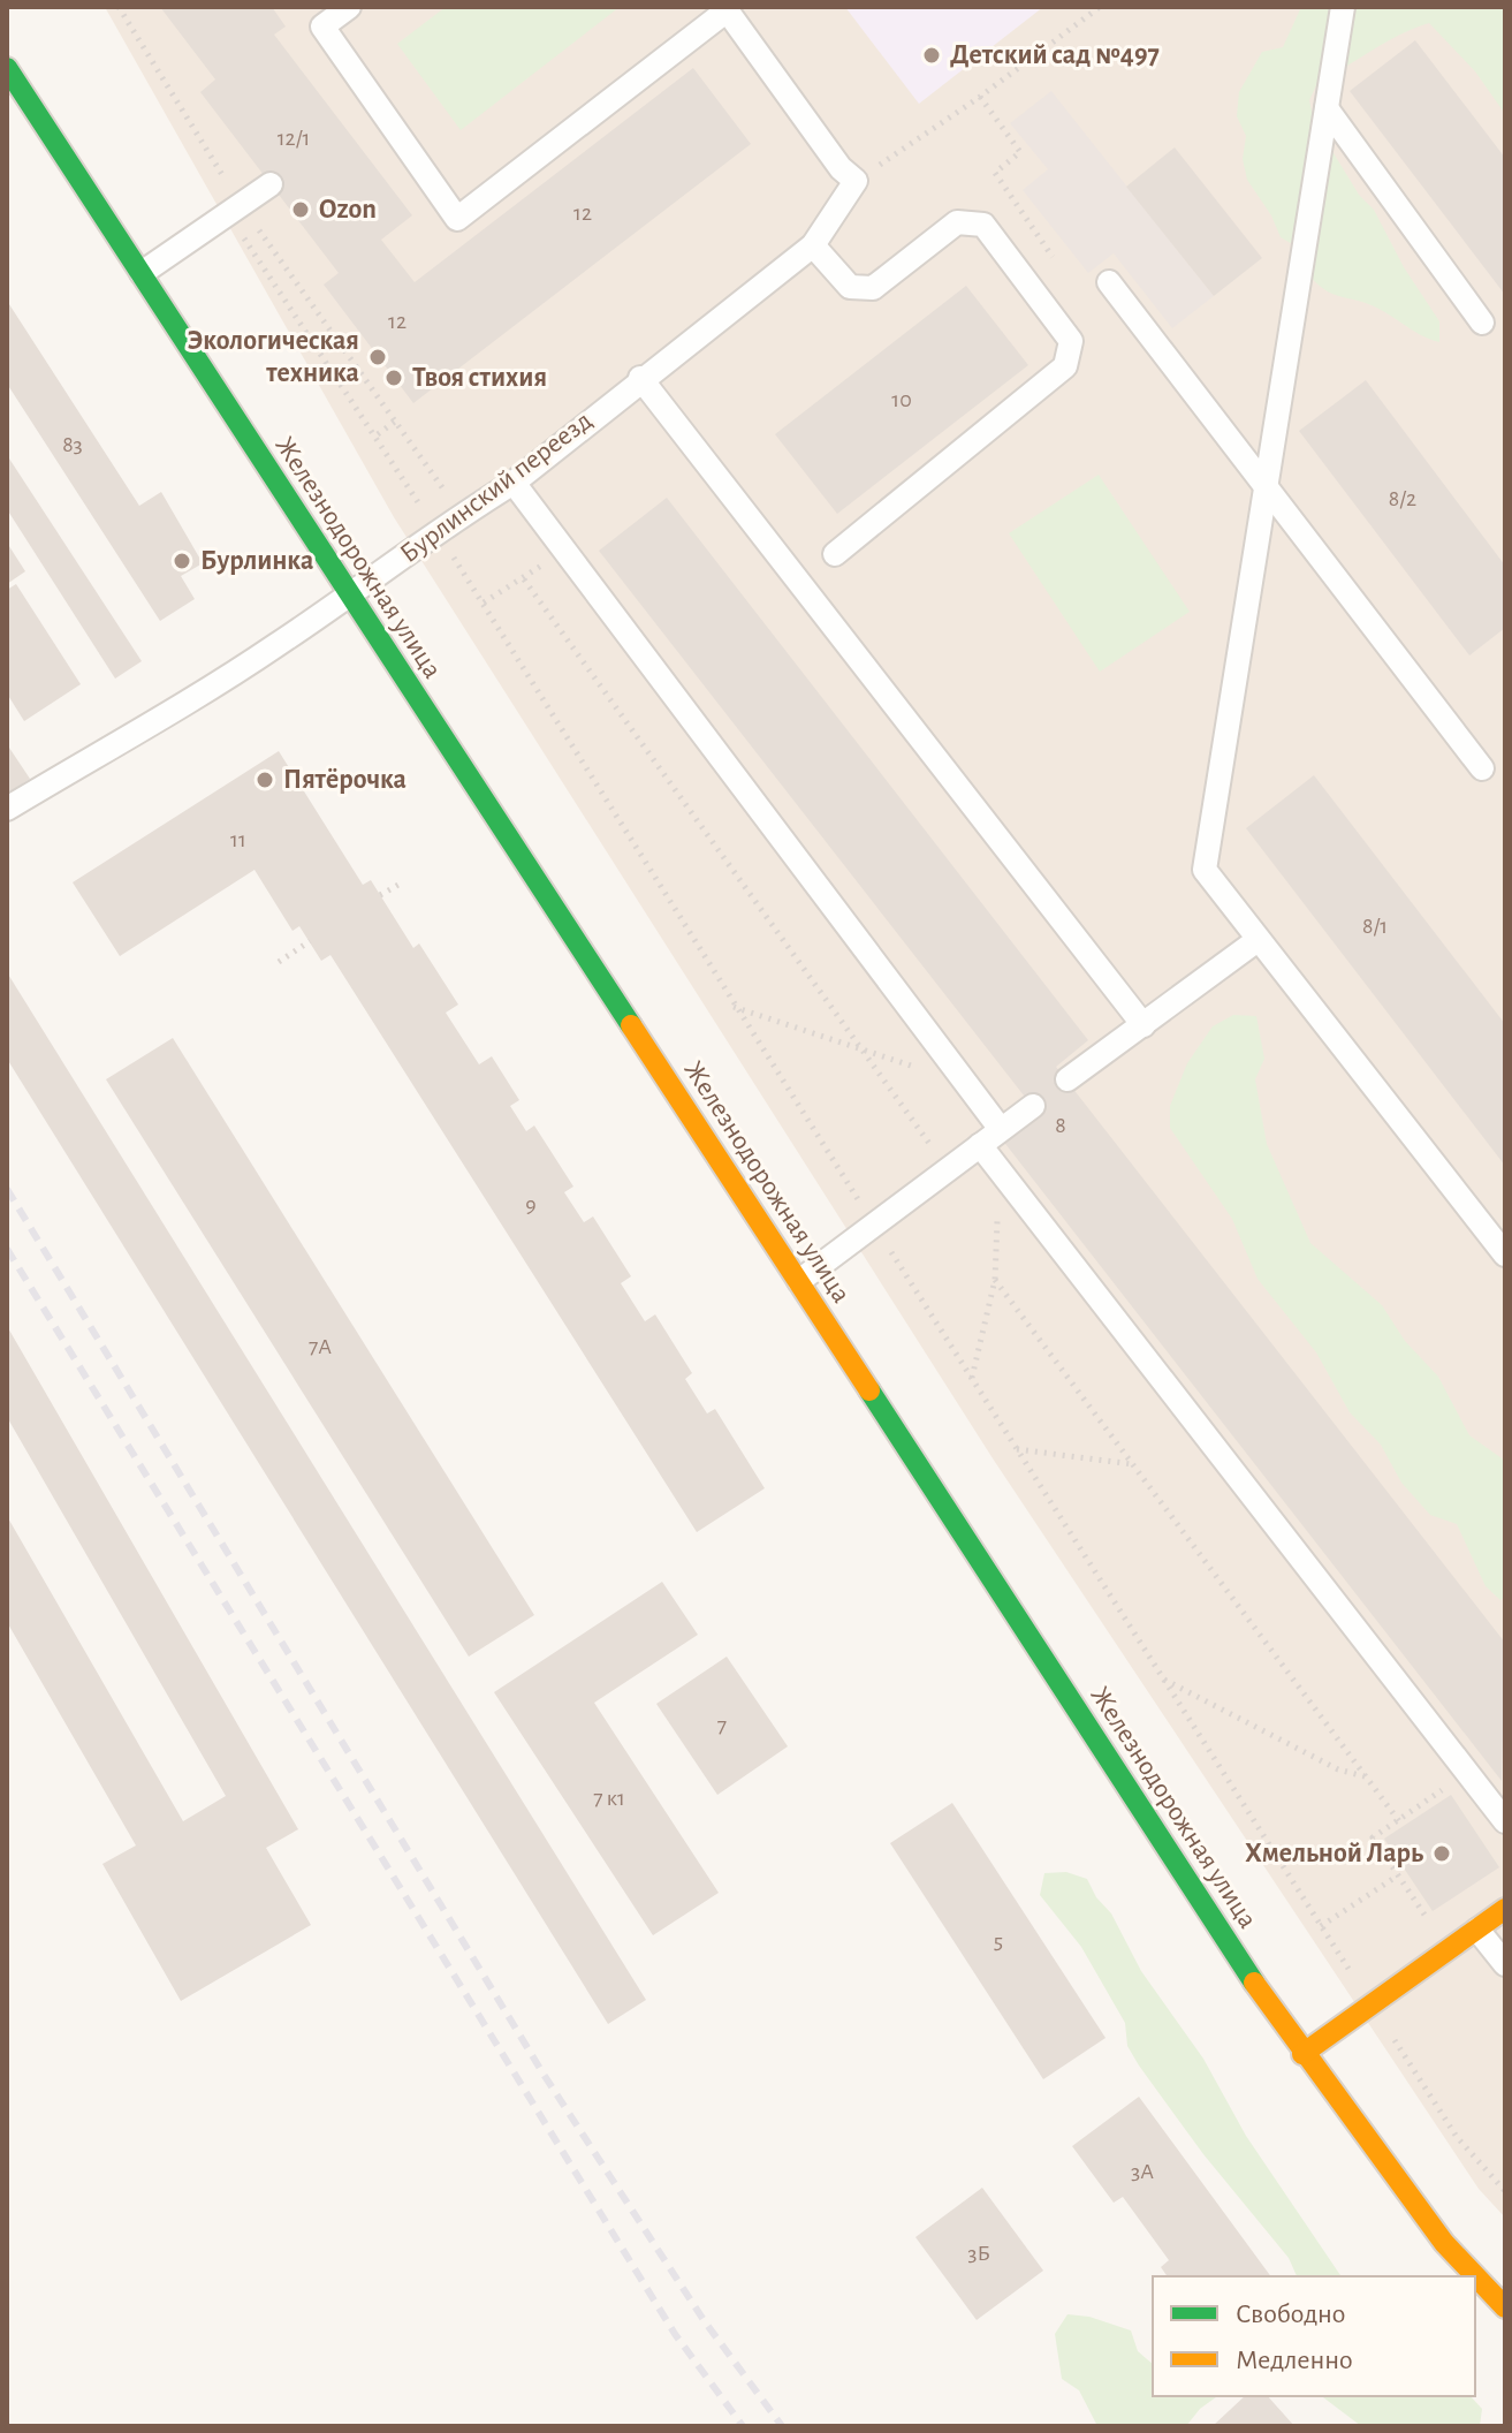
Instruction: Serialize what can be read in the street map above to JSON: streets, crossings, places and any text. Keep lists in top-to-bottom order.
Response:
{
  "streets": {
    "street": ["Железнодорожная улица"],
    "lane": ["Бурлинский переезд"]
  },
  "crossings": [
    ["Бурлинский переезд", "Железнодорожная улица"]
  ],
  "places": [
    "Детский сад №497",
    "Ozon",
    "Экологическая техника",
    "Твоя стихия",
    "Бурлинка",
    "Пятёрочка",
    "Хмельной Ларь"
  ],
  "house_numbers": [
    "12/1",
    "12",
    "12",
    "10",
    "83",
    "8/2",
    "11",
    "8/1",
    "8",
    "9",
    "7А",
    "7",
    "7 к1",
    "5",
    "3А",
    "3Б"
  ],
  "legend": ["Свободно", "Медленно"]
}
